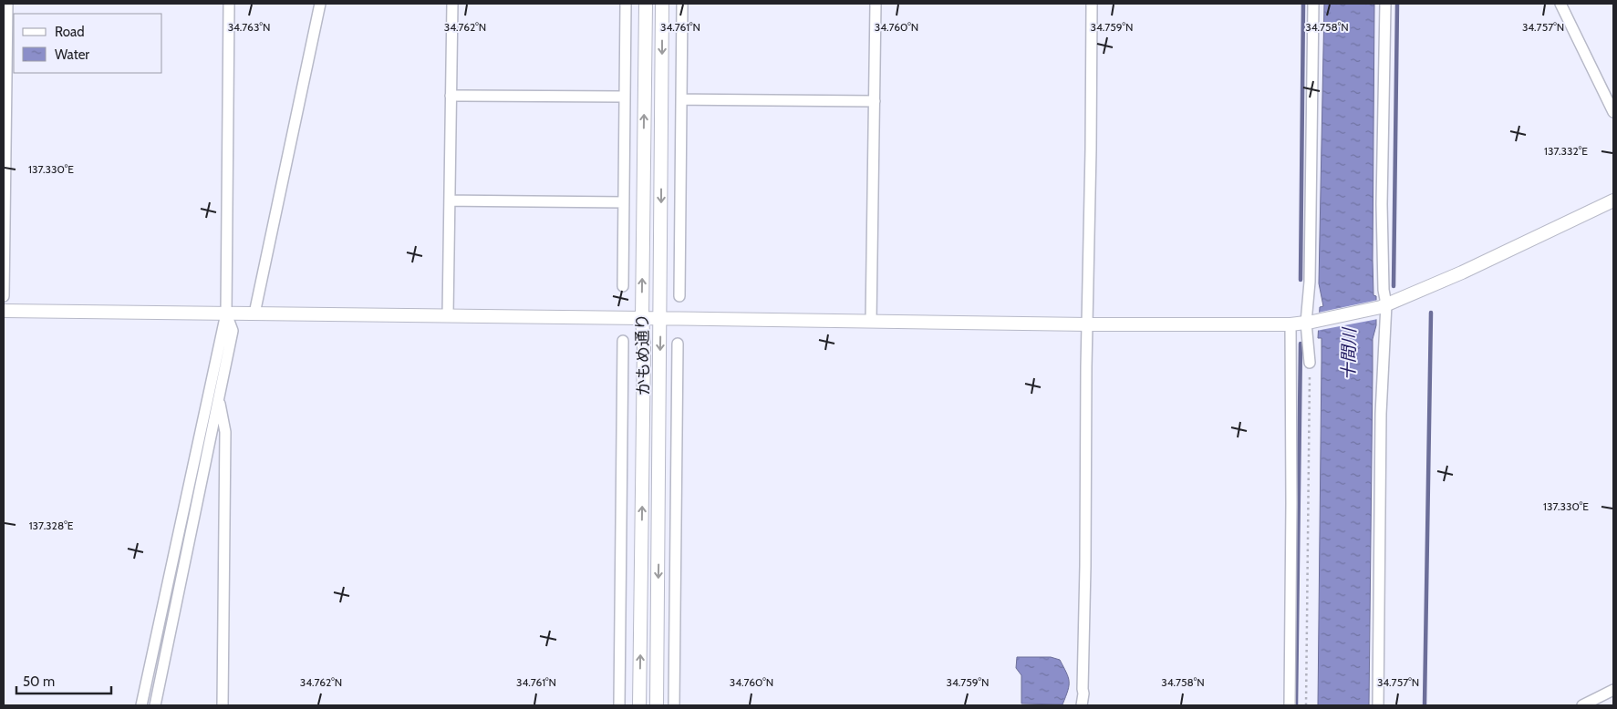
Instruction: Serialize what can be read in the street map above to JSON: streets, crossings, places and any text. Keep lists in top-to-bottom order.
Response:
{
  "streets": {
    "street": ["かもめ通り"]
  },
  "water": ["十間川"],
  "legend": ["Road", "Water"],
  "scale_bar": "50 m",
  "coordinates": [
    "34.763°N",
    "34.762°N",
    "34.761°N",
    "34.760°N",
    "34.759°N",
    "34.758°N",
    "34.757°N",
    "137.332°E",
    "137.330°E",
    "137.328°E"
  ]
}
